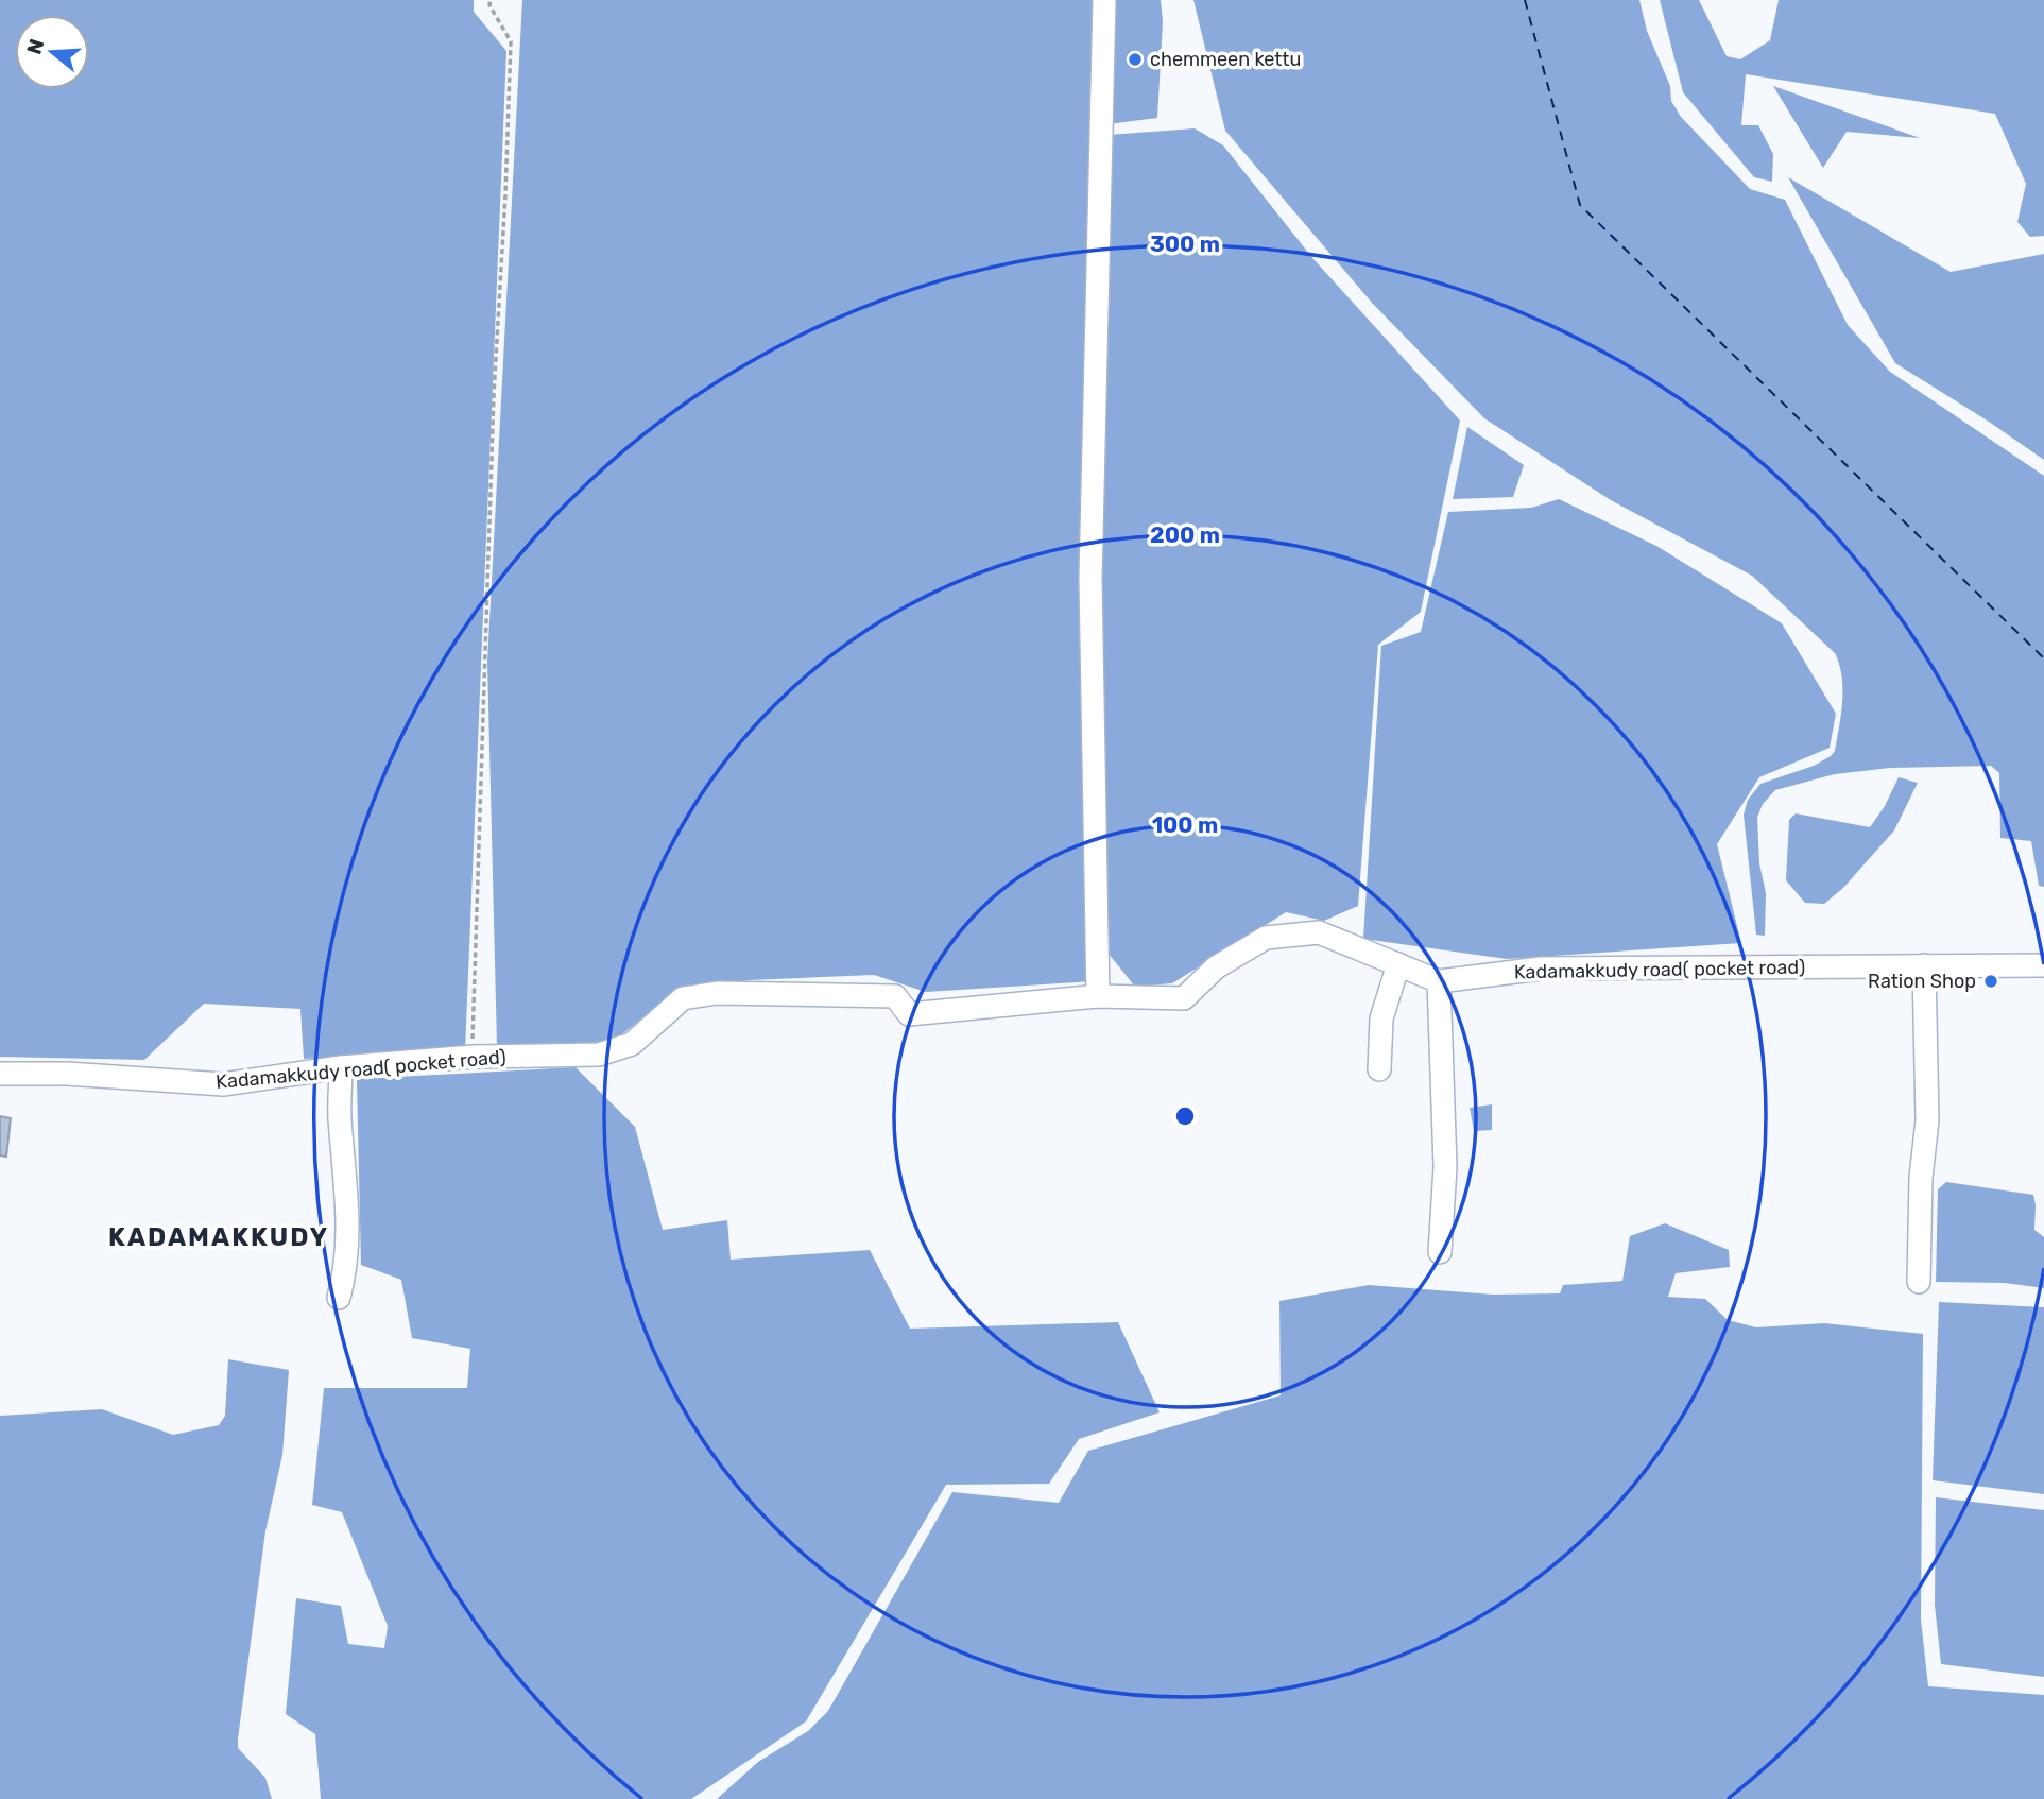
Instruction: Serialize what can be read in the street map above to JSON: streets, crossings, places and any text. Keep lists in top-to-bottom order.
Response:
{
  "streets": {
    "street": ["Kadamakkudy road( pocket road)"]
  },
  "districts": ["KADAMAKKUDY"],
  "places": ["chemmeen kettu", "Ration Shop"],
  "north": "left",
  "rings": ["300 m", "200 m", "100 m"]
}
